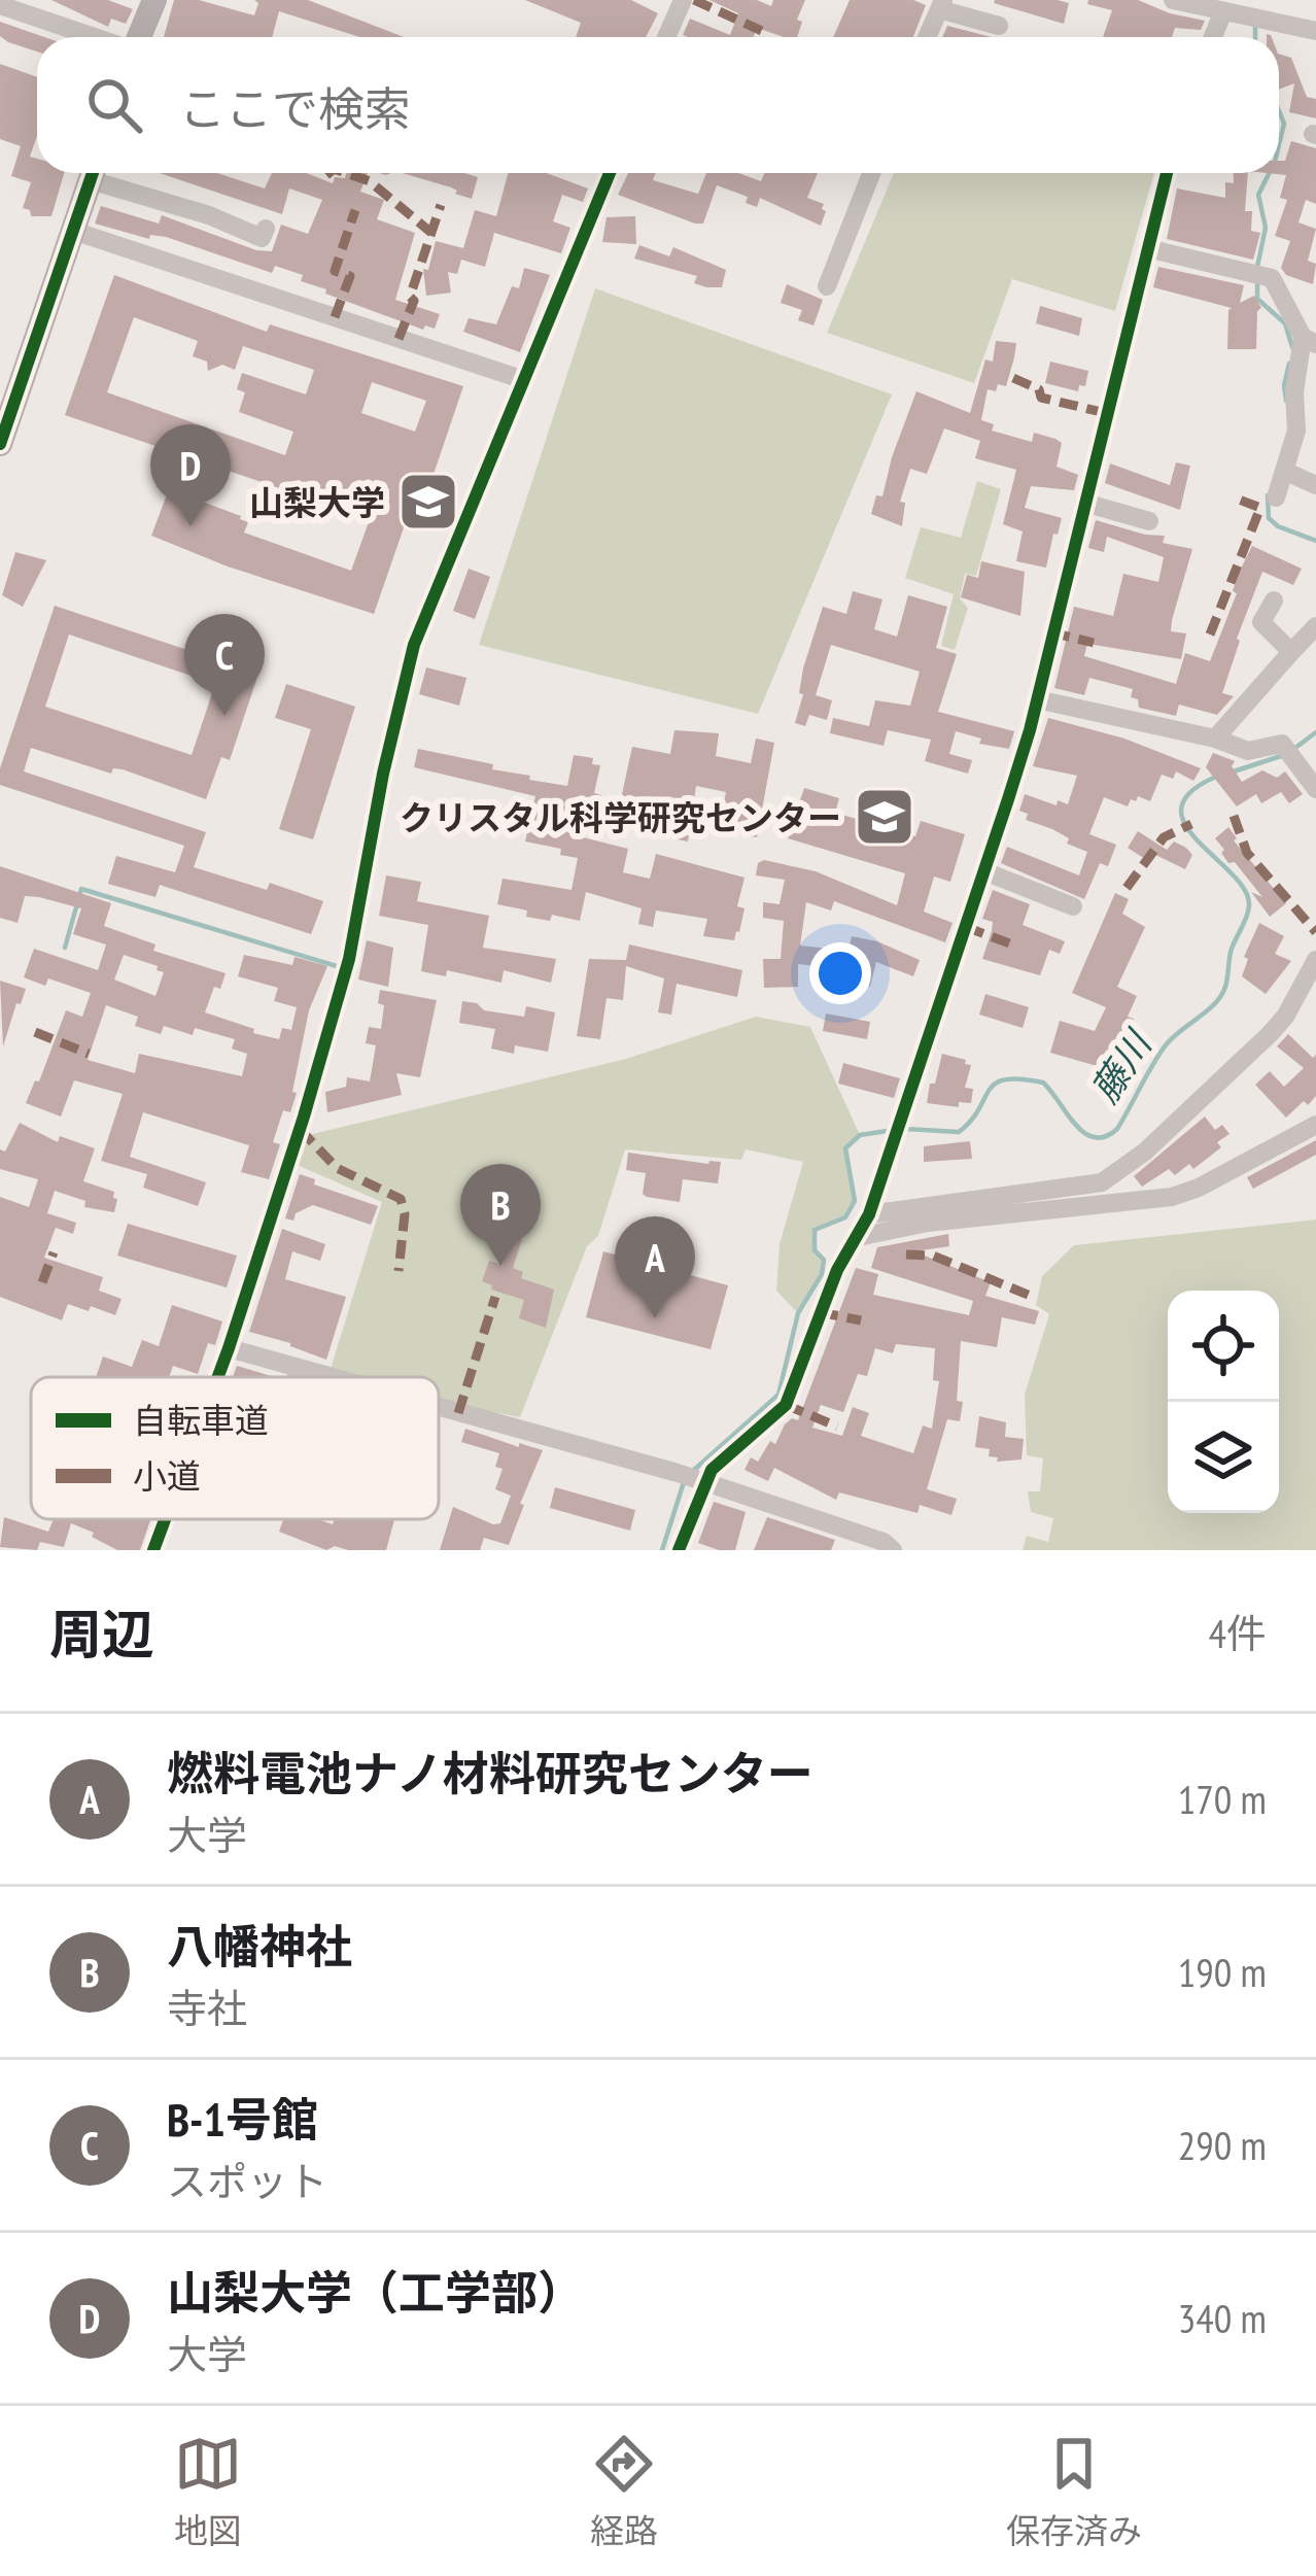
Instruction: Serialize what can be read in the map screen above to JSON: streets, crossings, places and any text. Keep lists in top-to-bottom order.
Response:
{
  "water": ["藤川"],
  "places": {
    "school or university": ["山梨大学", "クリスタル科学研究センター"]
  },
  "legend": ["自転車道", "小道"],
  "page": {
    "search": "ここで検索",
    "pins": [
      "D",
      "C",
      "B",
      "A"
    ],
    "heading": ["周辺", "4件"],
    "list": [
      {
        "mark": "A",
        "name": "燃料電池ナノ材料研究センター",
        "note": "大学",
        "value": "170 m"
      },
      {
        "mark": "B",
        "name": "八幡神社",
        "note": "寺社",
        "value": "190 m"
      },
      {
        "mark": "C",
        "name": "B-1号館",
        "note": "スポット",
        "value": "290 m"
      },
      {
        "mark": "D",
        "name": "山梨大学（工学部）",
        "note": "大学",
        "value": "340 m"
      }
    ],
    "nav": ["地図", "経路", "保存済み"]
  }
}
